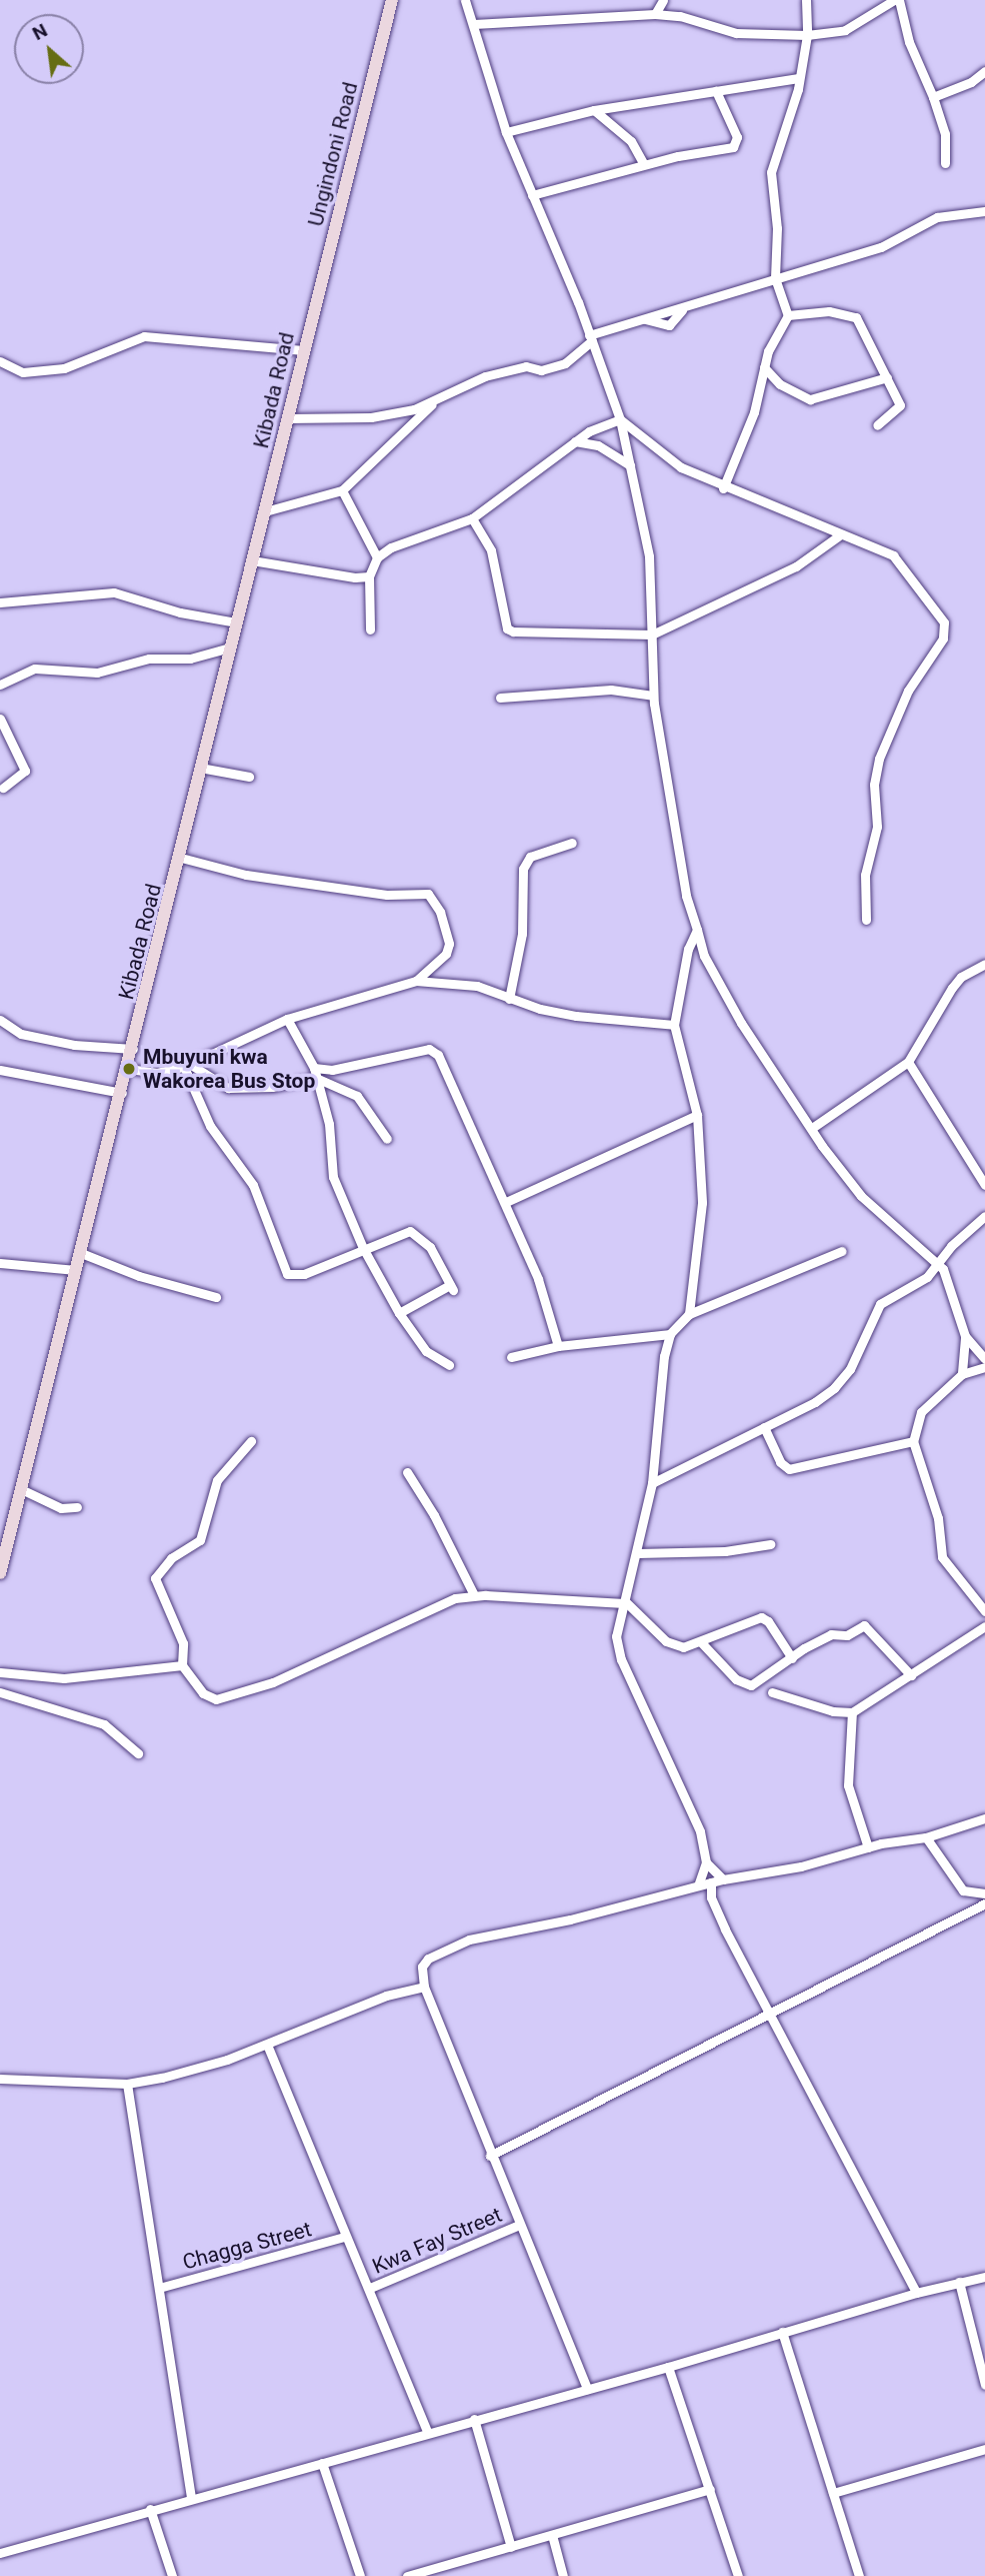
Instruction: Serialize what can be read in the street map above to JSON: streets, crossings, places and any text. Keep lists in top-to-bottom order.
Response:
{
  "streets": {
    "main road": ["Ungindoni Road", "Kibada Road"],
    "street": ["Kwa Fay Street", "Chagga Street"]
  },
  "crossings": [
    ["Ungindoni Road", "Kibada Road"]
  ],
  "places": ["Mbuyuni kwa Wakorea Bus Stop"],
  "north": "top left"
}
